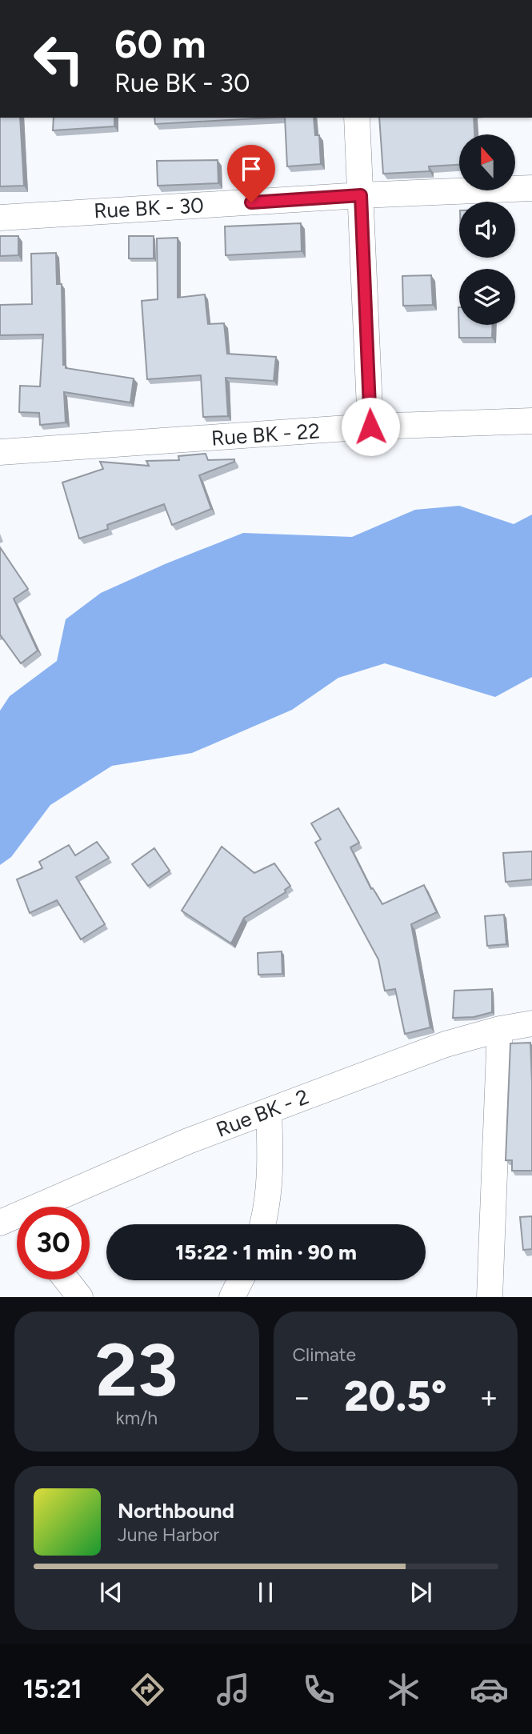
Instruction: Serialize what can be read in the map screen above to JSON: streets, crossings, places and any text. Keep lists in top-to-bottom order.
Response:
{
  "streets": {
    "street": ["Rue BK - 30", "Rue BK - 22", "Rue BK - 2"]
  },
  "north": "top",
  "page": {
    "turn": ["60 m", "Rue BK - 30"],
    "limit": "30",
    "trip": "15:22 · 1 min · 90 m",
    "tile": [
      ["23", "km/h"],
      "Climate"
    ],
    "heat": ["−", "20.5°", "+"],
    "song": ["Northbound", "June Harbor"],
    "tabs": "15:21"
  }
}
